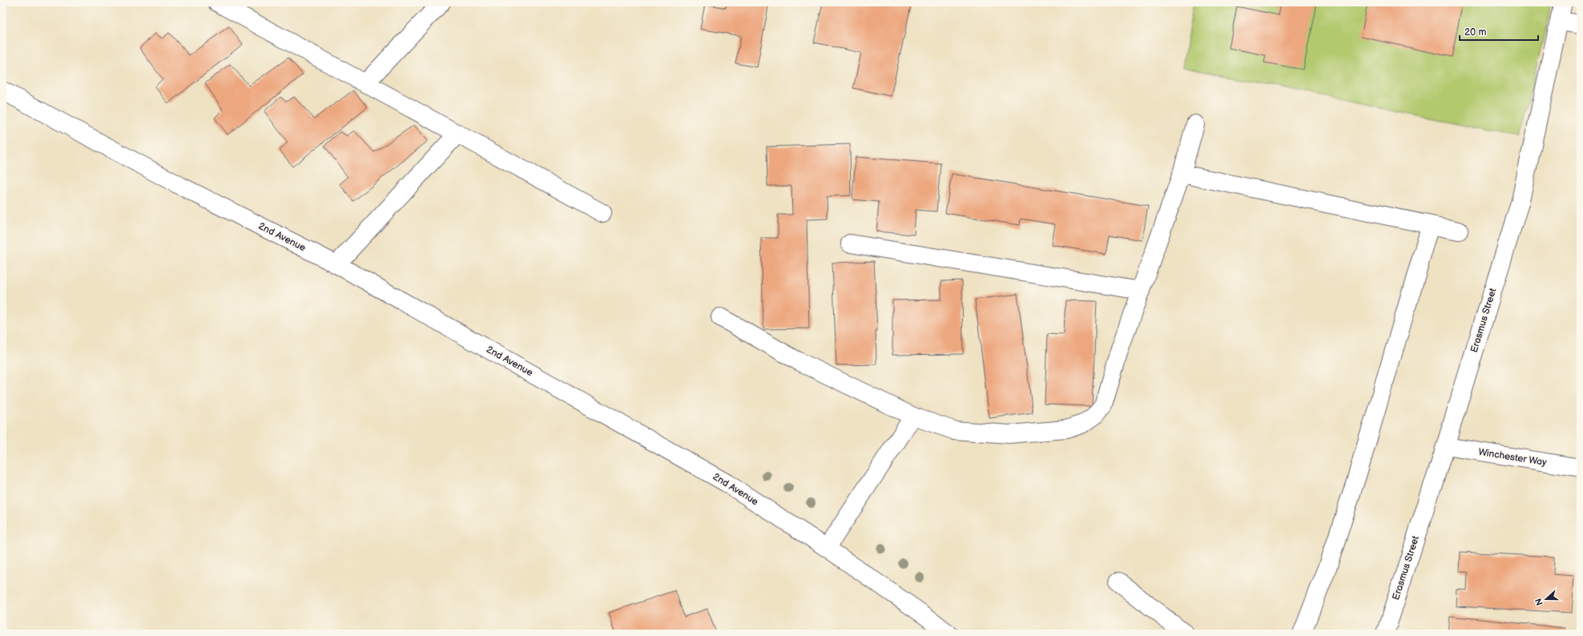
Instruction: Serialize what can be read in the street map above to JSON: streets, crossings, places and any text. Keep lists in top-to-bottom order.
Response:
{
  "streets": {
    "street": ["2nd Avenue", "Erasmus Street", "Winchester Way"]
  },
  "crossings": [
    ["Erasmus Street", "Winchester Way"]
  ],
  "scale_bar": "20 m",
  "north": "left"
}
